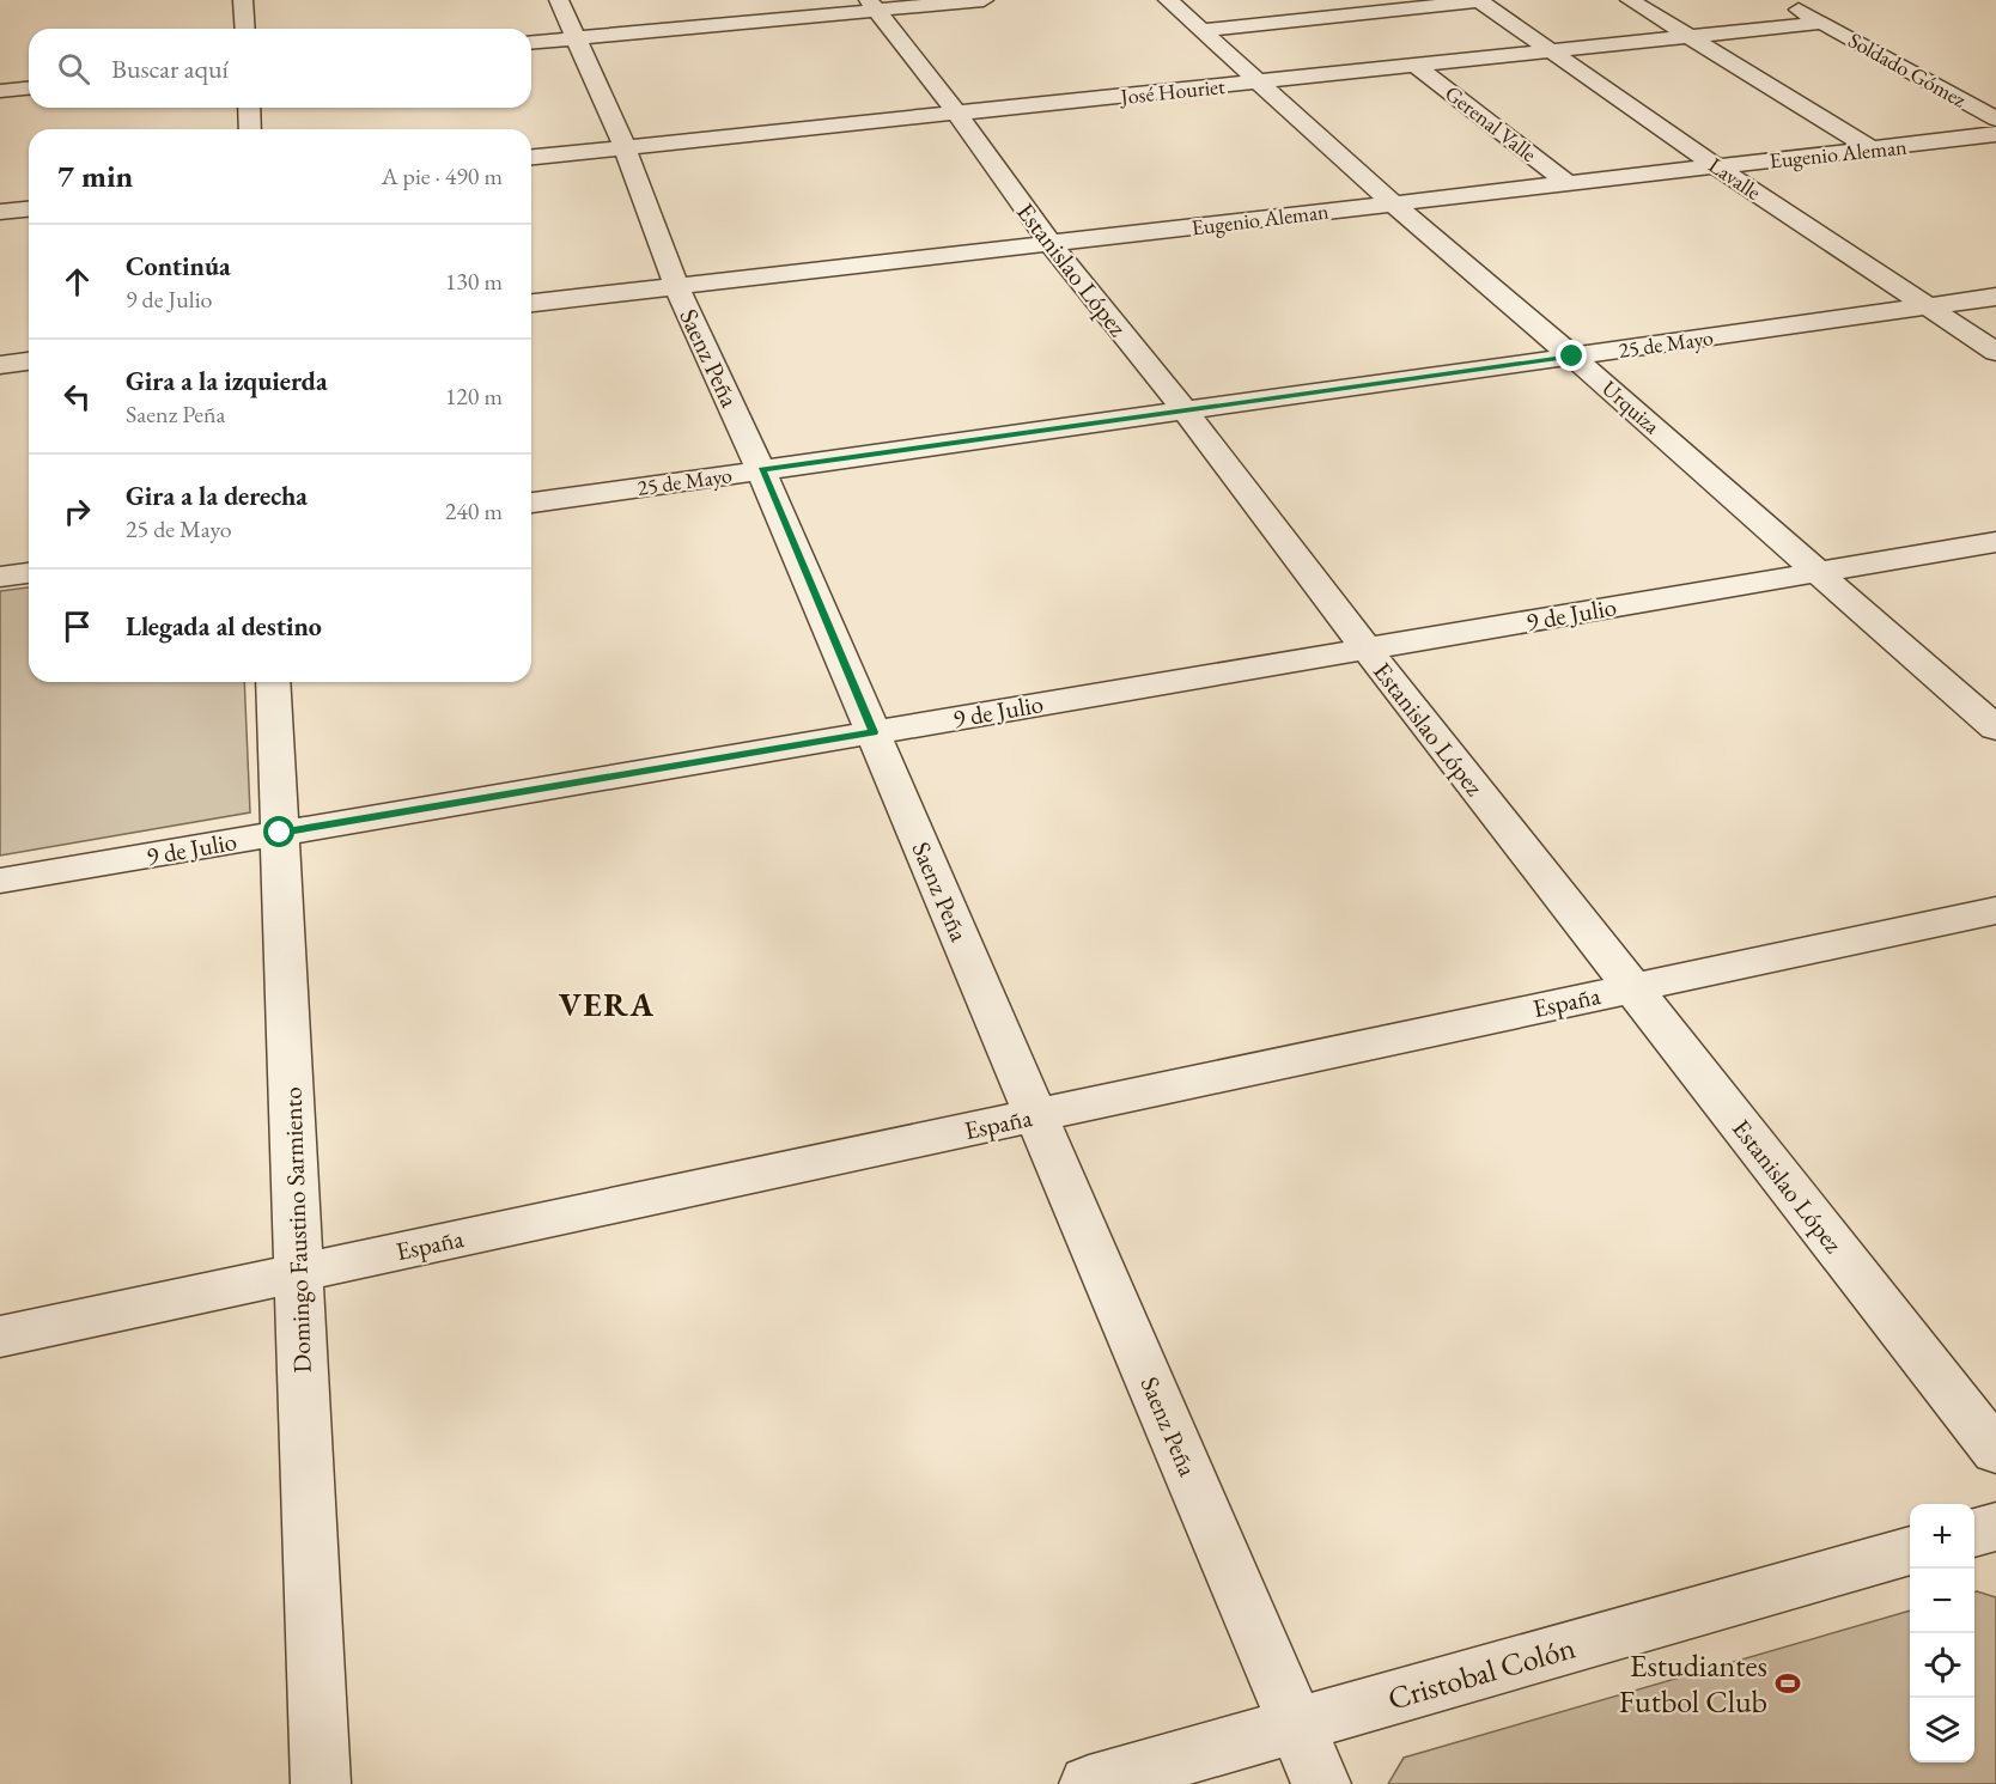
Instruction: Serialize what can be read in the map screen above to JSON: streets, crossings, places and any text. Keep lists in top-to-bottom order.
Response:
{
  "streets": {
    "street": [
      "Soldado Gómez",
      "José Houriet",
      "Gerenal Valle",
      "Eugenio Aleman",
      "Lavalle",
      "Estanislao López",
      "25 de Mayo",
      "Saenz Peña",
      "Urquiza",
      "9 de Julio",
      "España",
      "Domingo Faustino Sarmiento",
      "Cristobal Colón"
    ]
  },
  "crossings": [
    ["Soldado Gómez", "José Houriet"],
    ["José Houriet", "Gerenal Valle"],
    ["José Houriet", "Lavalle"],
    ["José Houriet", "Estanislao López"],
    ["José Houriet", "Saenz Peña"],
    ["José Houriet", "Urquiza"],
    ["Gerenal Valle", "Eugenio Aleman"],
    ["Eugenio Aleman", "Lavalle"],
    ["Eugenio Aleman", "Estanislao López"],
    ["Eugenio Aleman", "Saenz Peña"],
    ["Eugenio Aleman", "Urquiza"],
    ["Lavalle", "25 de Mayo"],
    ["Estanislao López", "25 de Mayo"],
    ["Estanislao López", "9 de Julio"],
    ["Estanislao López", "España"],
    ["25 de Mayo", "Saenz Peña"],
    ["25 de Mayo", "Urquiza"],
    ["Saenz Peña", "9 de Julio"],
    ["Saenz Peña", "España"],
    ["Saenz Peña", "Cristobal Colón"],
    ["Urquiza", "9 de Julio"],
    ["9 de Julio", "Domingo Faustino Sarmiento"],
    ["España", "Domingo Faustino Sarmiento"]
  ],
  "districts": ["VERA"],
  "places": {
    "sports": ["Estudiantes Futbol Club"]
  },
  "page": {
    "search": "Buscar aquí",
    "heading": ["7 min", "A pie · 490 m"],
    "list": [
      ["Continúa", "9 de Julio", "130 m"],
      ["Gira a la izquierda", "Saenz Peña", "120 m"],
      ["Gira a la derecha", "25 de Mayo", "240 m"],
      "Llegada al destino"
    ],
    "map_buttons": ["+", "−"]
  }
}
